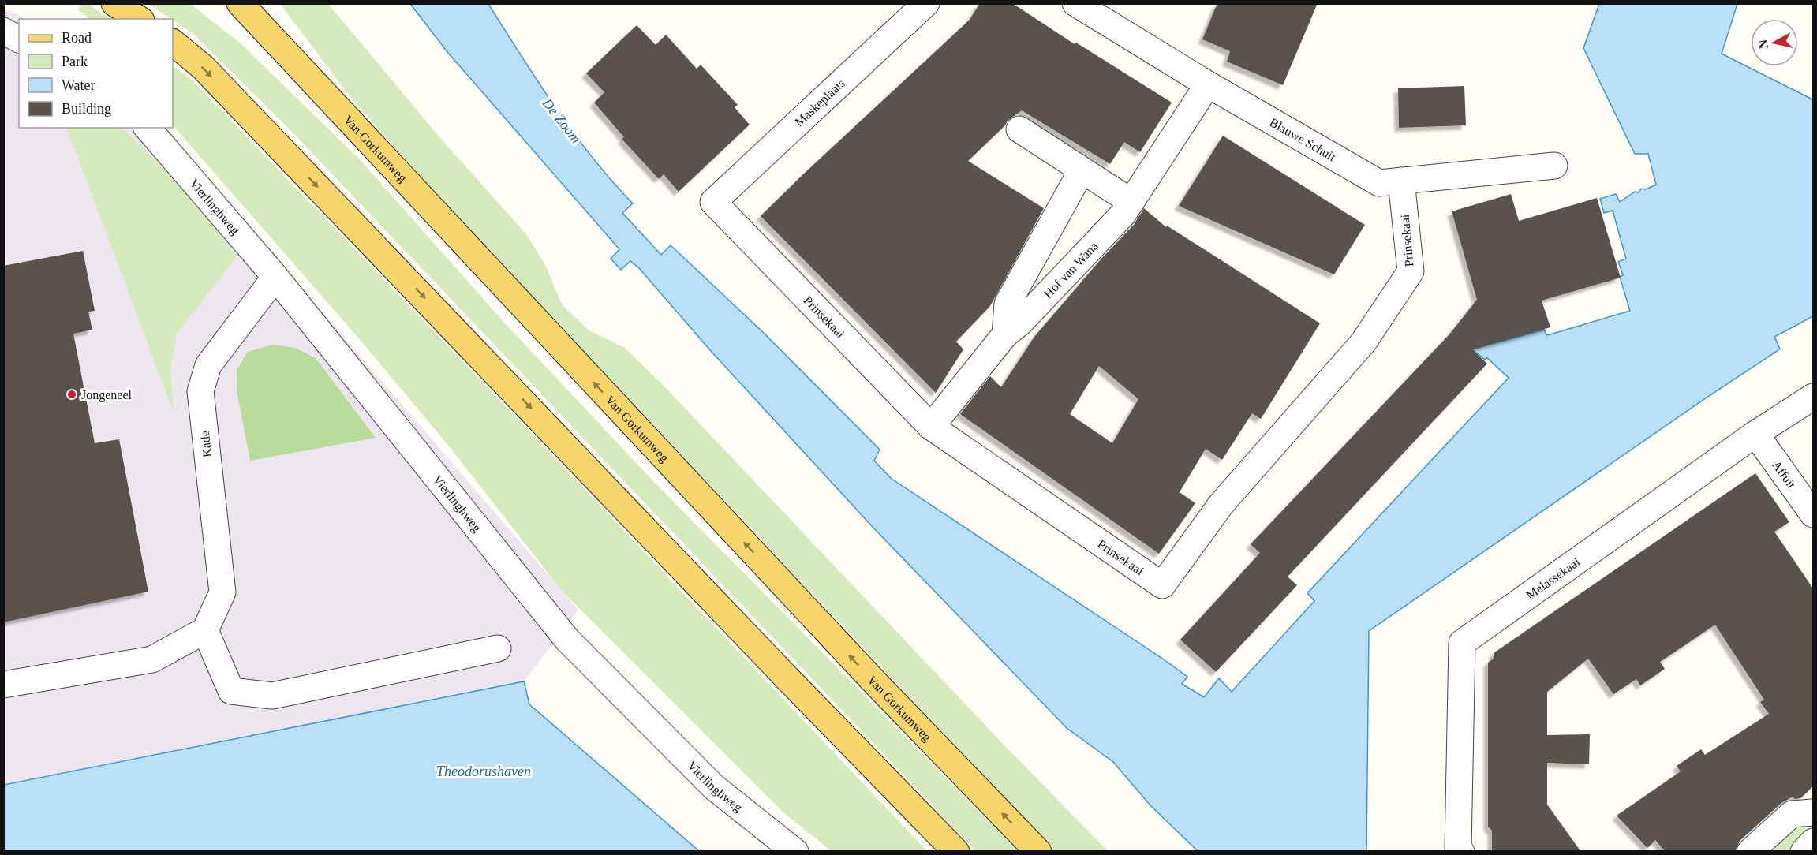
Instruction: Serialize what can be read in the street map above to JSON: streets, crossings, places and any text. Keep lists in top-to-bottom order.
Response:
{
  "streets": {
    "main road": ["Van Gorkumweg"],
    "street": [
      "Maskeplaats",
      "Blauwe Schuit",
      "Vierlinghweg",
      "Prinsekaai",
      "Hof van Wana",
      "Kade",
      "Affuit",
      "Melassekaai"
    ]
  },
  "crossings": [
    ["Maskeplaats", "Prinsekaai"],
    ["Blauwe Schuit", "Prinsekaai"],
    ["Blauwe Schuit", "Hof van Wana"],
    ["Vierlinghweg", "Kade"],
    ["Prinsekaai", "Hof van Wana"],
    ["Affuit", "Melassekaai"]
  ],
  "water": ["De Zoom", "Theodorushaven"],
  "places": ["Jongeneel"],
  "legend": [
    "Road",
    "Park",
    "Water",
    "Building"
  ],
  "north": "left"
}
